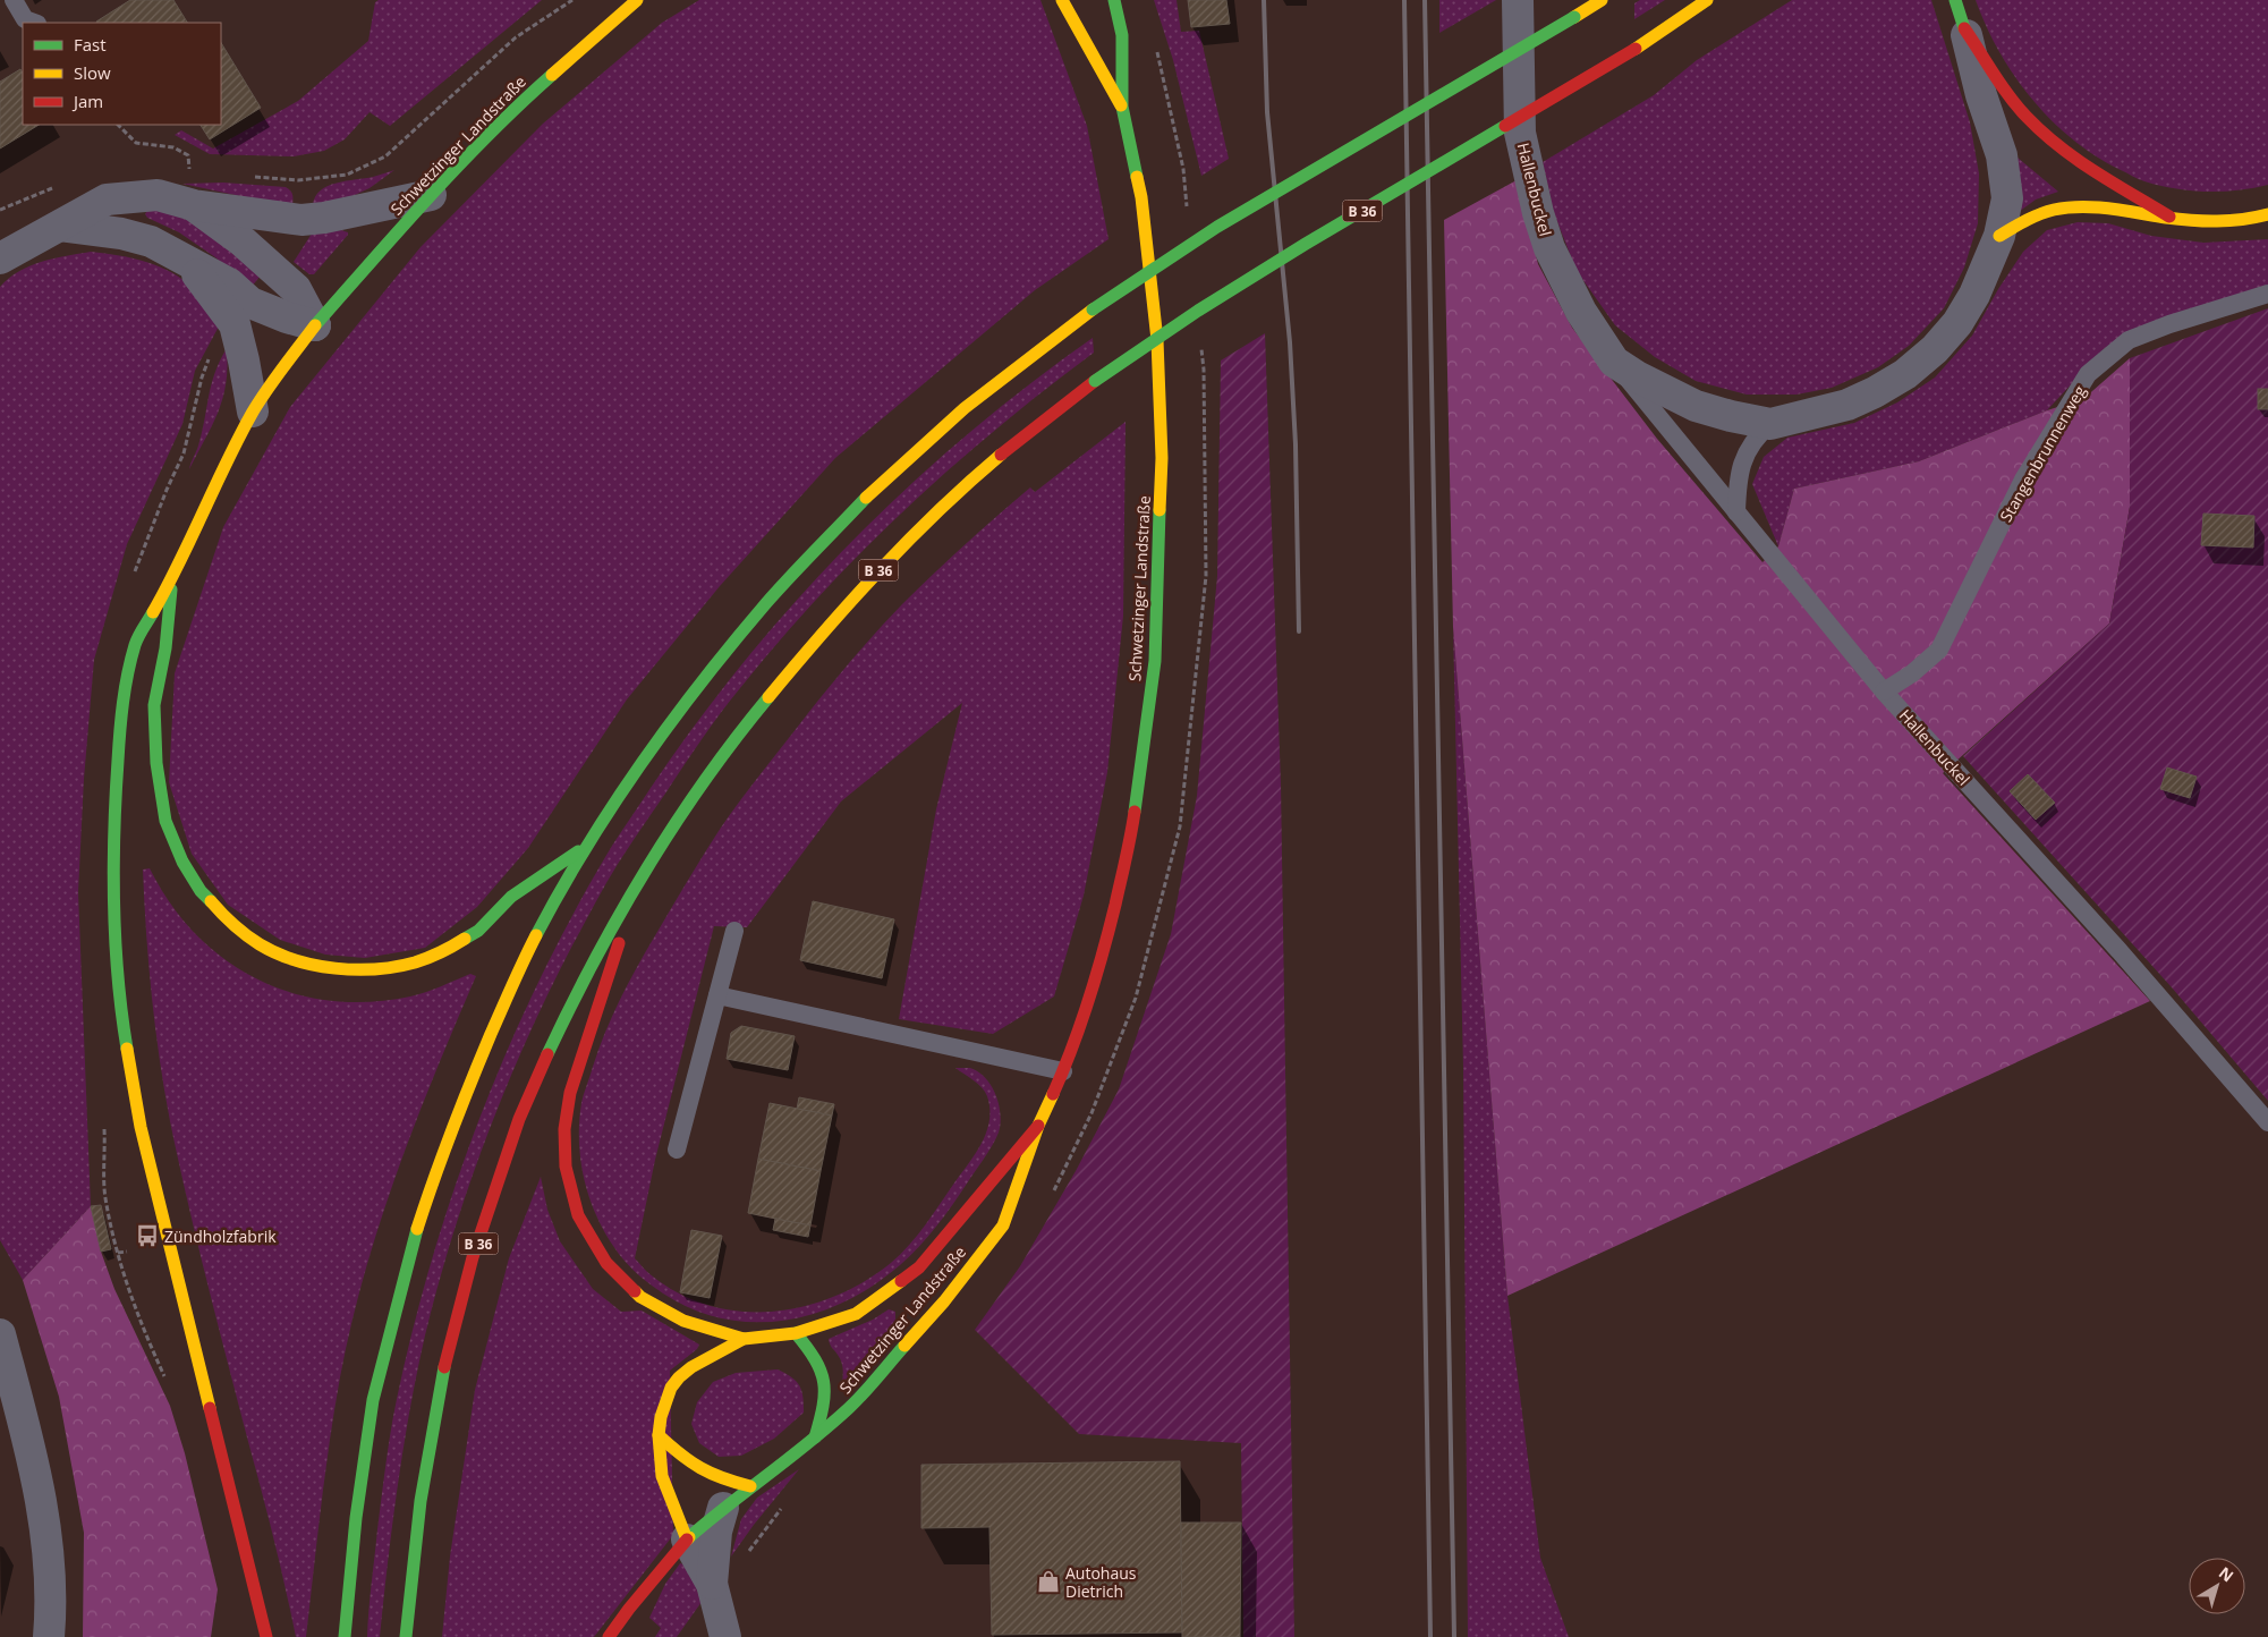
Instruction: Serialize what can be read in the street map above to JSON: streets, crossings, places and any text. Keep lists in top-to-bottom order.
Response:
{
  "streets": {
    "main road": ["Schwetzinger Landstraße", "B 36"],
    "street": ["Hallenbuckel"],
    "lane": ["Stangenbrunnenweg"]
  },
  "crossings": [
    ["Hallenbuckel", "Stangenbrunnenweg"]
  ],
  "places": {
    "bus stop": ["Zündholzfabrik"],
    "shop": ["Autohaus Dietrich"]
  },
  "legend": ["Fast", "Slow", "Jam"],
  "north": "top right"
}
